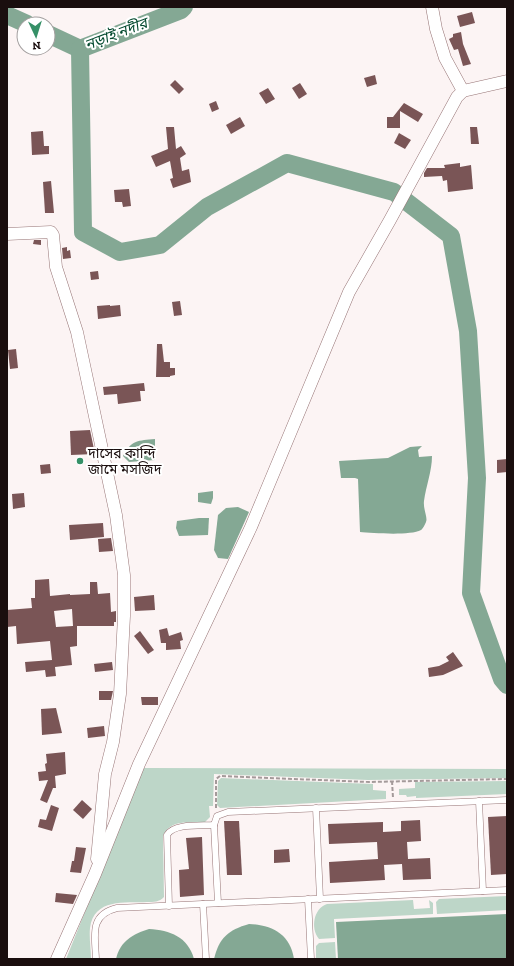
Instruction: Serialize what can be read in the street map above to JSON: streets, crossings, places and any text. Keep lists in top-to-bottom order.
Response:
{
  "water": ["নড়াই নদীর"],
  "places": ["দাসের কান্দি জামে মসজিদ"],
  "north": "bottom"
}
